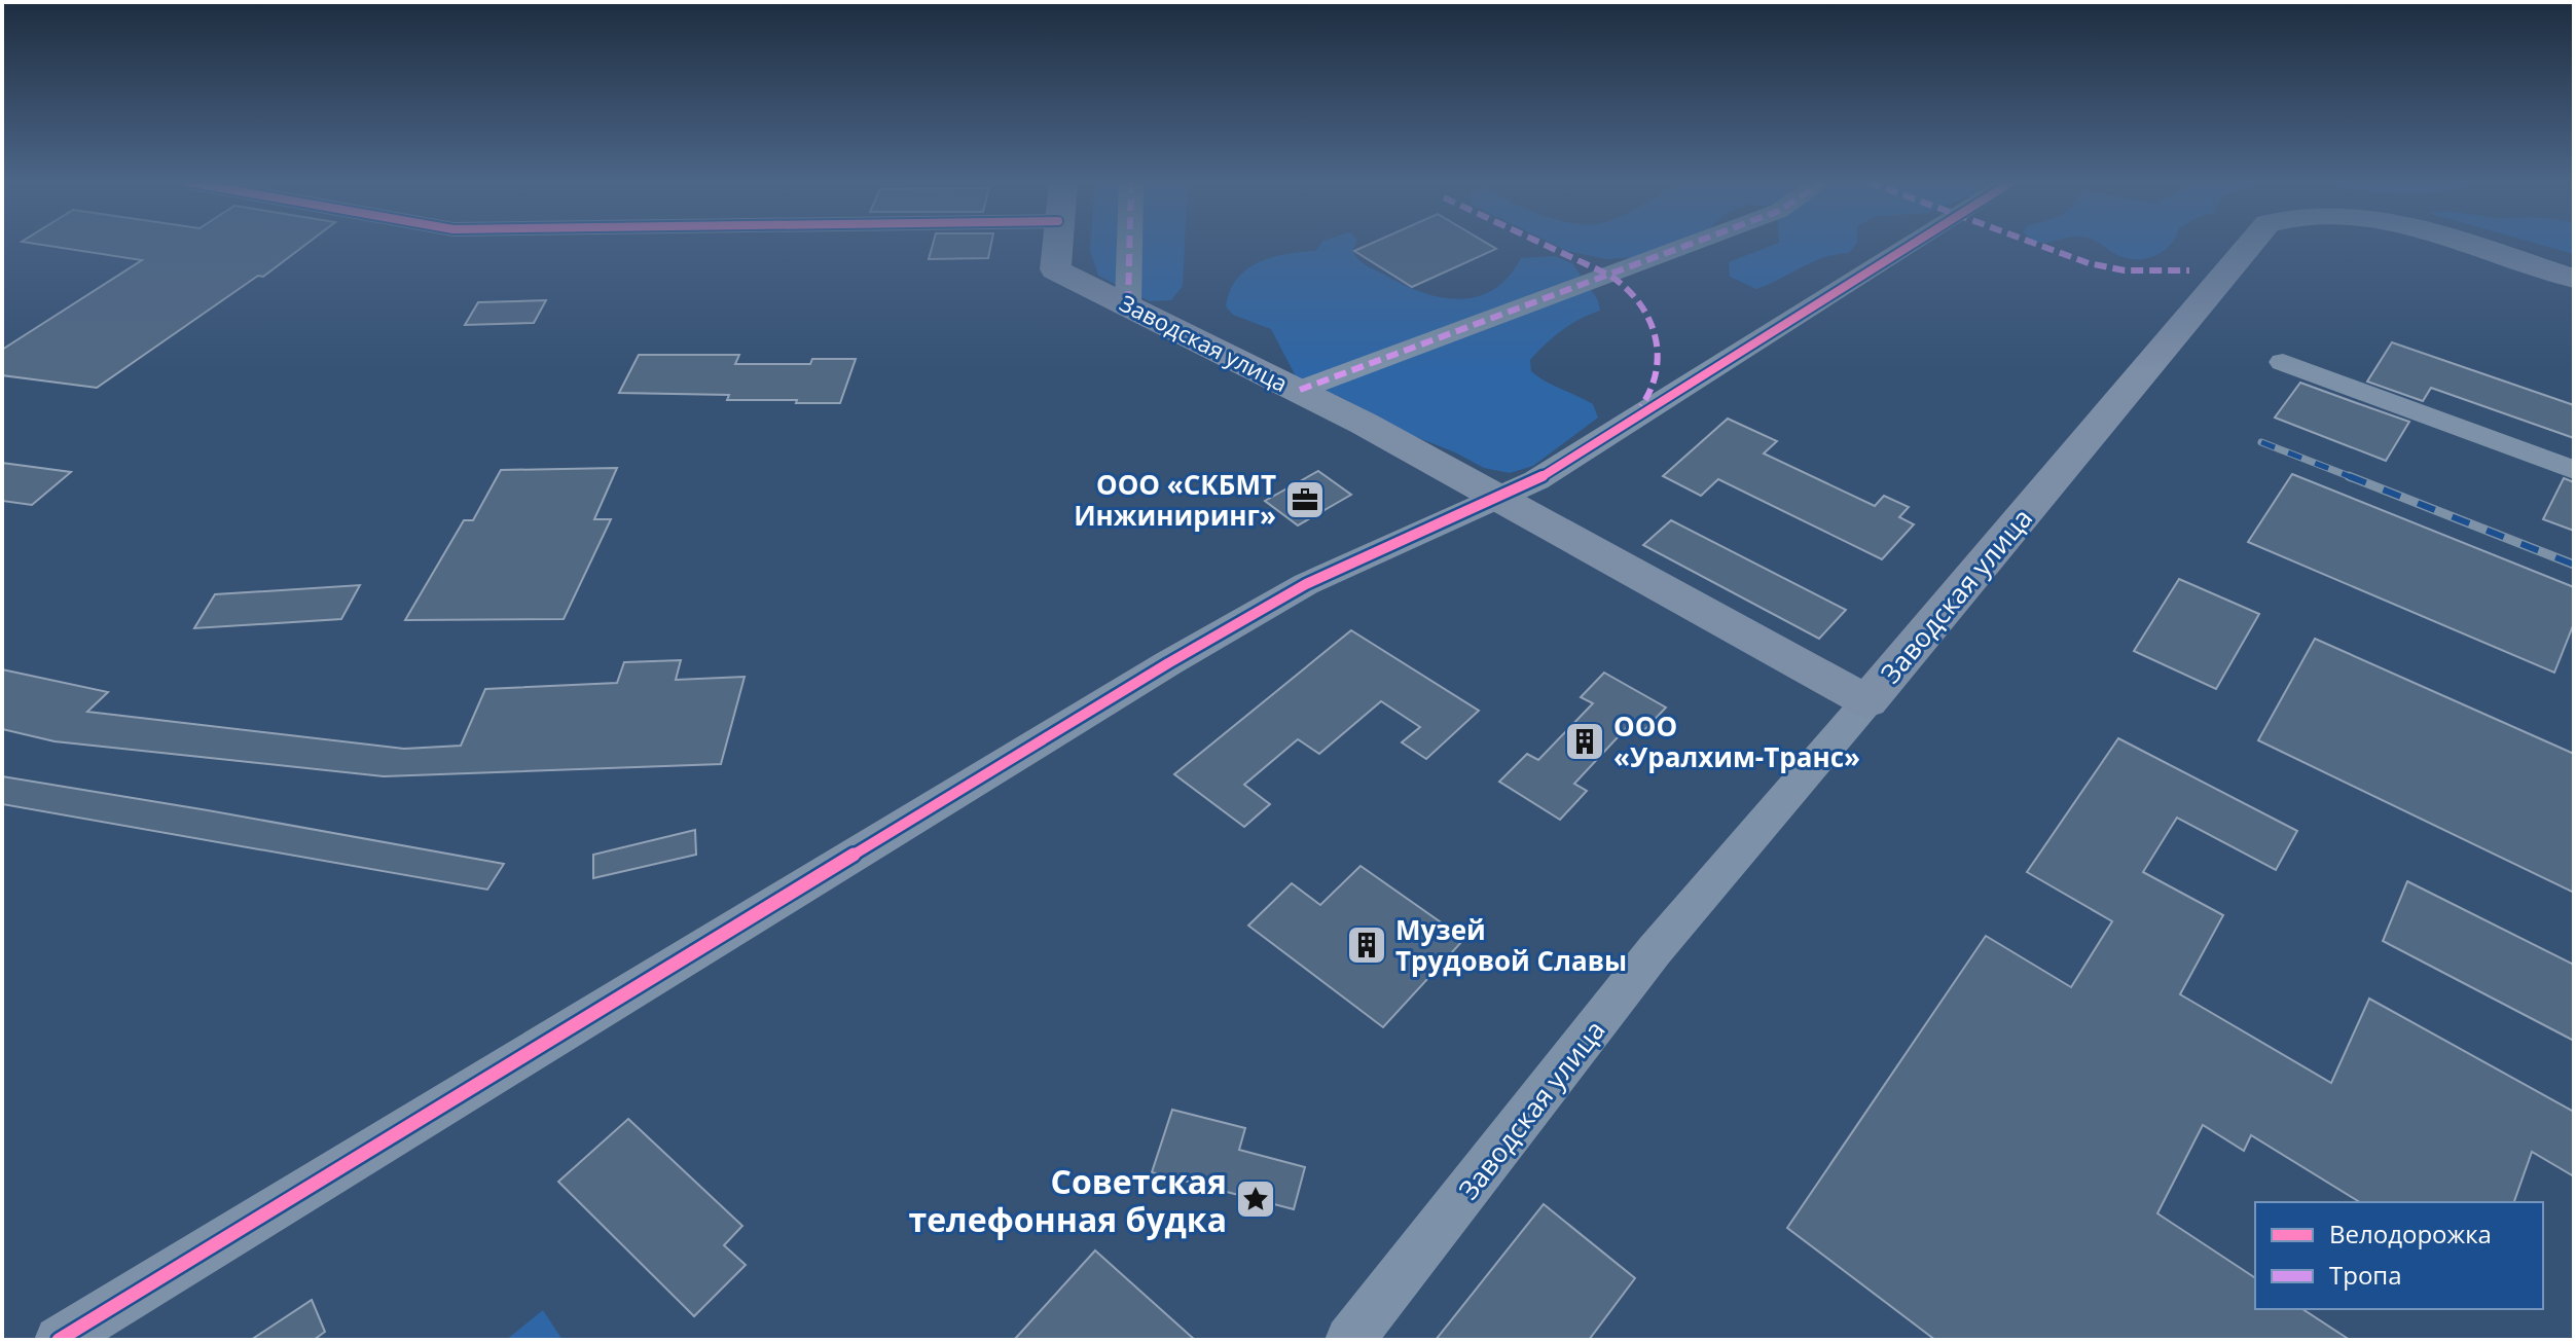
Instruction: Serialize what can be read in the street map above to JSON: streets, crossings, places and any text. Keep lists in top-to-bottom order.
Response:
{
  "streets": {
    "main road": ["Заводская улица"]
  },
  "places": {
    "office": ["ООО «СКБМТ Инжиниринг»"],
    "building": ["ООО «Уралхим-Транс»", "Музей Трудовой Славы"],
    "place": ["Советская телефонная будка"]
  },
  "legend": ["Велодорожка", "Тропа"]
}
